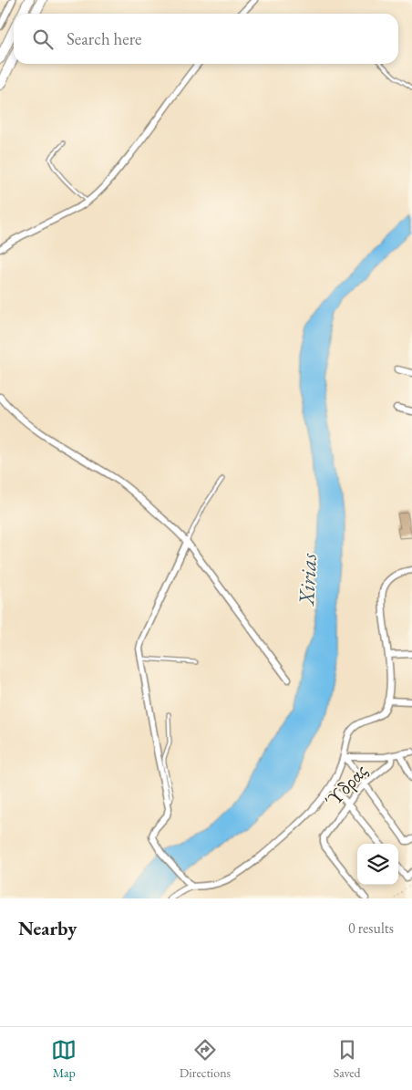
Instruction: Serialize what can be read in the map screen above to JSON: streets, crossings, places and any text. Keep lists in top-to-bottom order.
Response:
{
  "streets": {
    "street": ["Ύδρας"]
  },
  "water": ["Xirias"],
  "page": {
    "search": "Search here",
    "heading": ["Nearby", "0 results"],
    "nav": ["Map", "Directions", "Saved"]
  }
}
